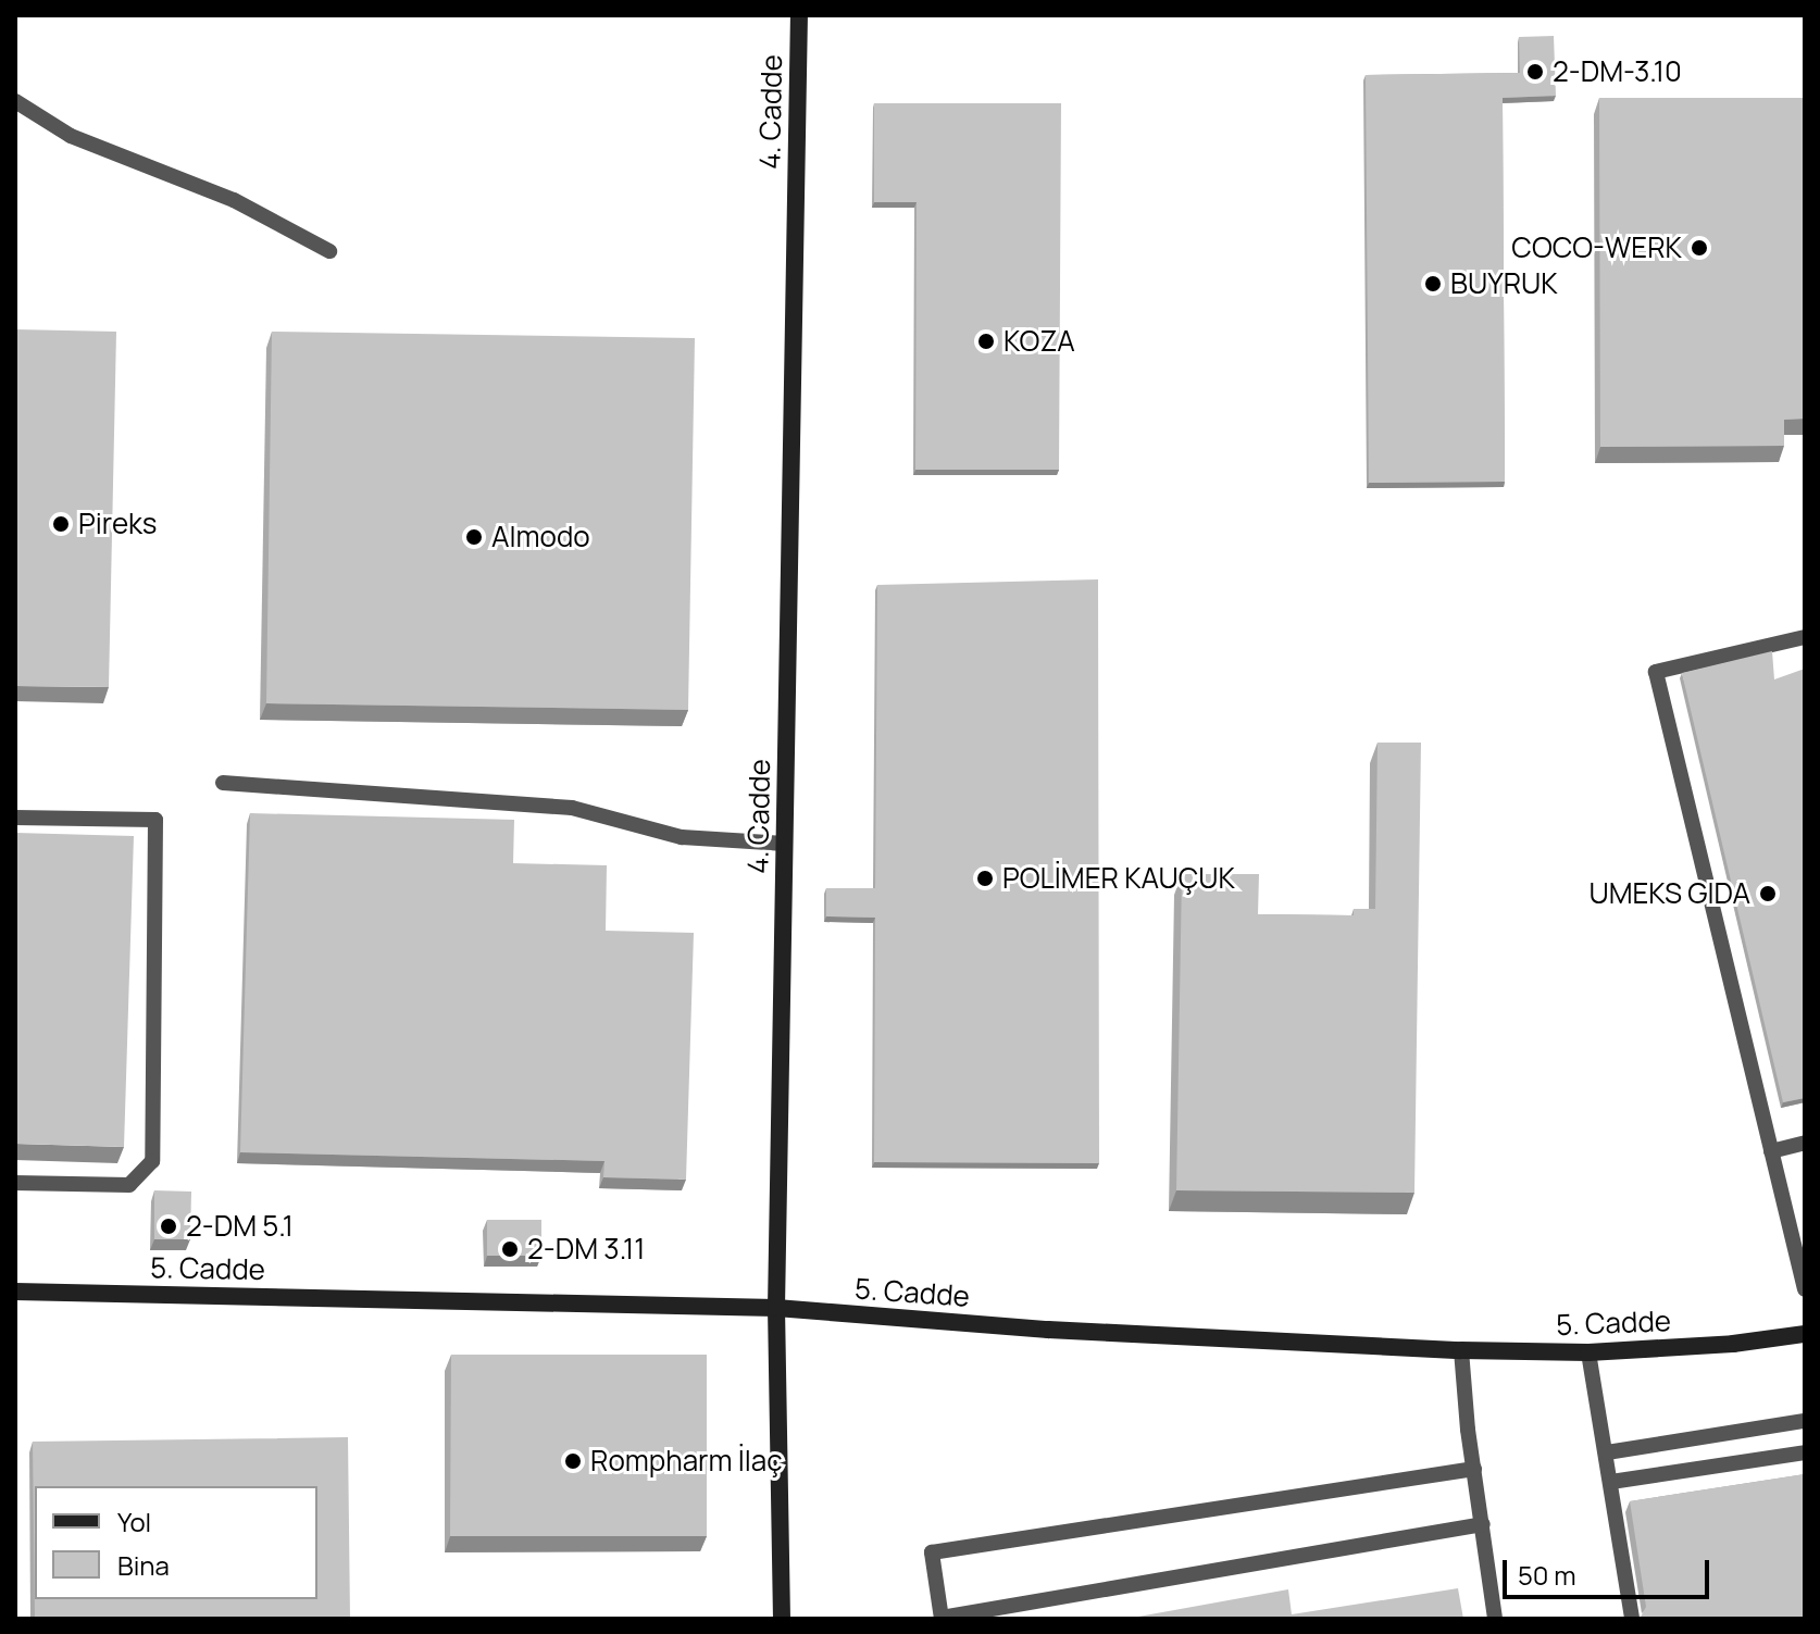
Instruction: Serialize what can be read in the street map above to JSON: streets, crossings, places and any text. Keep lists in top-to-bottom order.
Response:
{
  "streets": {
    "street": ["4. Cadde", "5. Cadde"]
  },
  "crossings": [
    ["4. Cadde", "5. Cadde"]
  ],
  "places": [
    "2-DM-3.10",
    "COCO-WERK",
    "BUYRUK",
    "KOZA",
    "Pireks",
    "Almodo",
    "POLİMER KAUÇUK",
    "UMEKS GIDA",
    "2-DM 5.1",
    "2-DM 3.11",
    "Rompharm İlaç"
  ],
  "legend": ["Yol", "Bina"],
  "scale_bar": "50 m"
}
